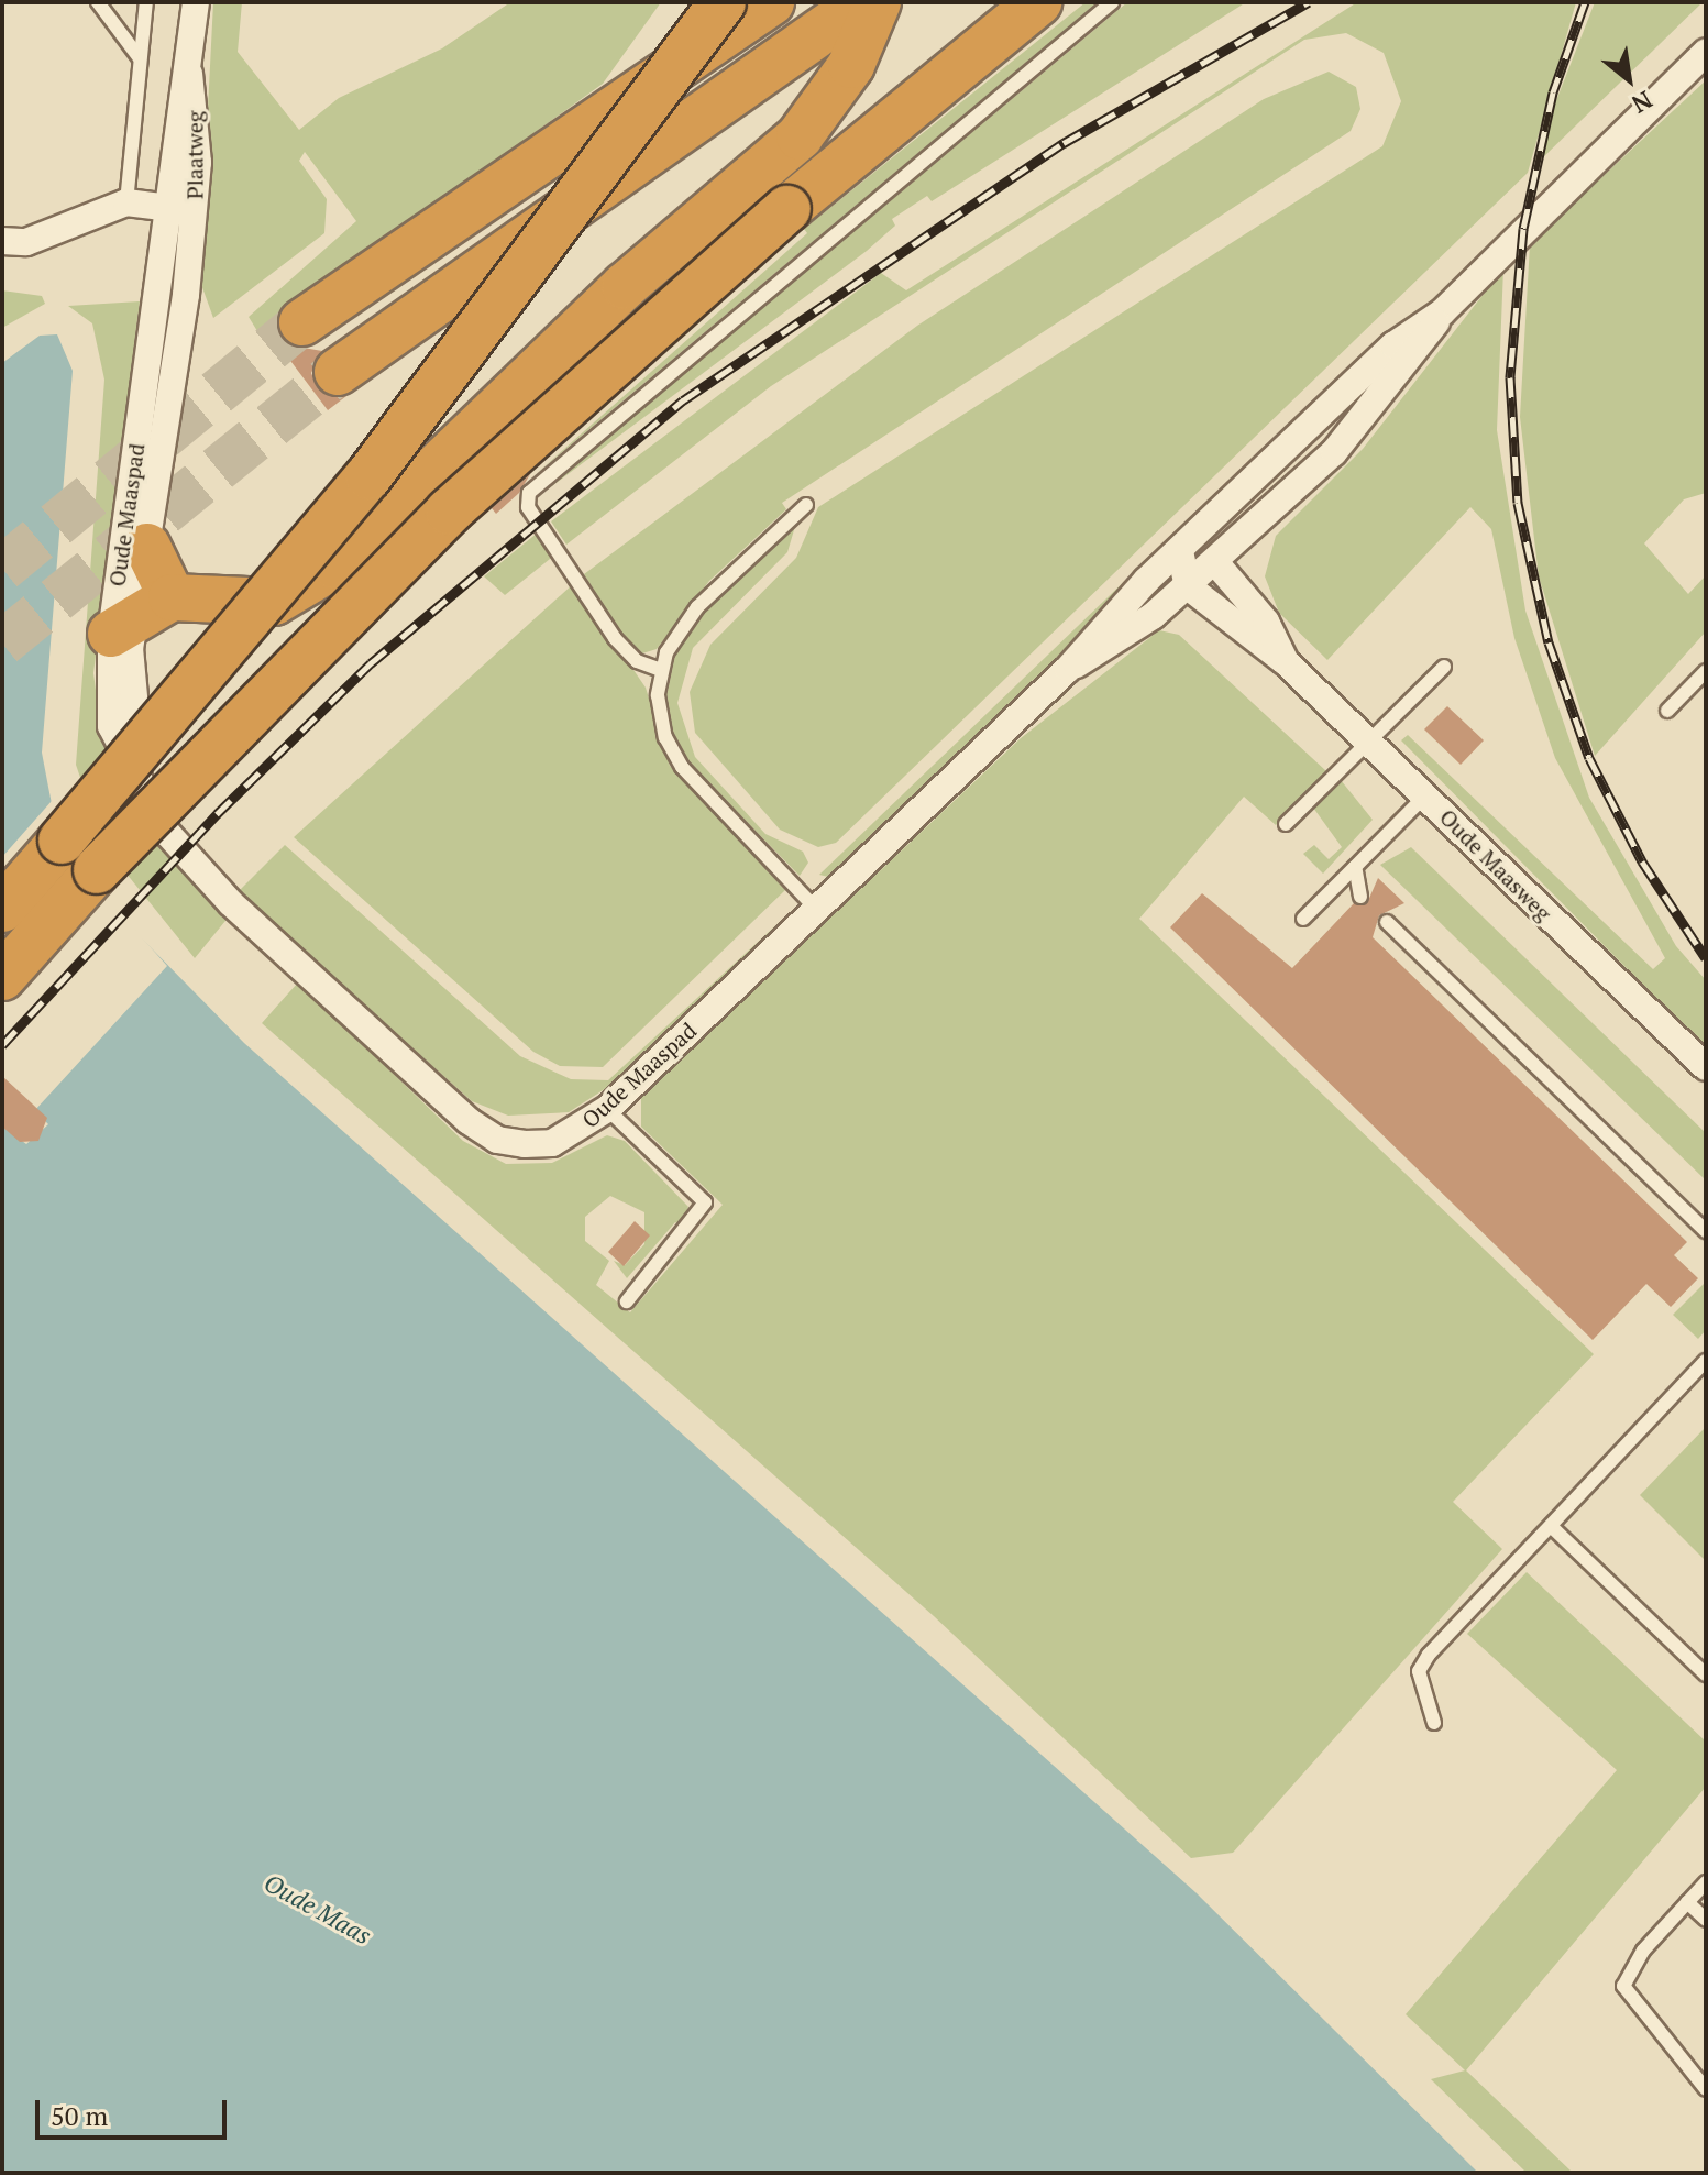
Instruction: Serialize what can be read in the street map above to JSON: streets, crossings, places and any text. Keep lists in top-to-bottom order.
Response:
{
  "streets": {
    "street": ["Plaatweg", "Oude Maaspad", "Oude Maasweg"]
  },
  "crossings": [
    ["Plaatweg", "Oude Maaspad"],
    ["Oude Maaspad", "Oude Maasweg"]
  ],
  "water": ["Oude Maas"],
  "scale_bar": "50 m",
  "north": "bottom right"
}
